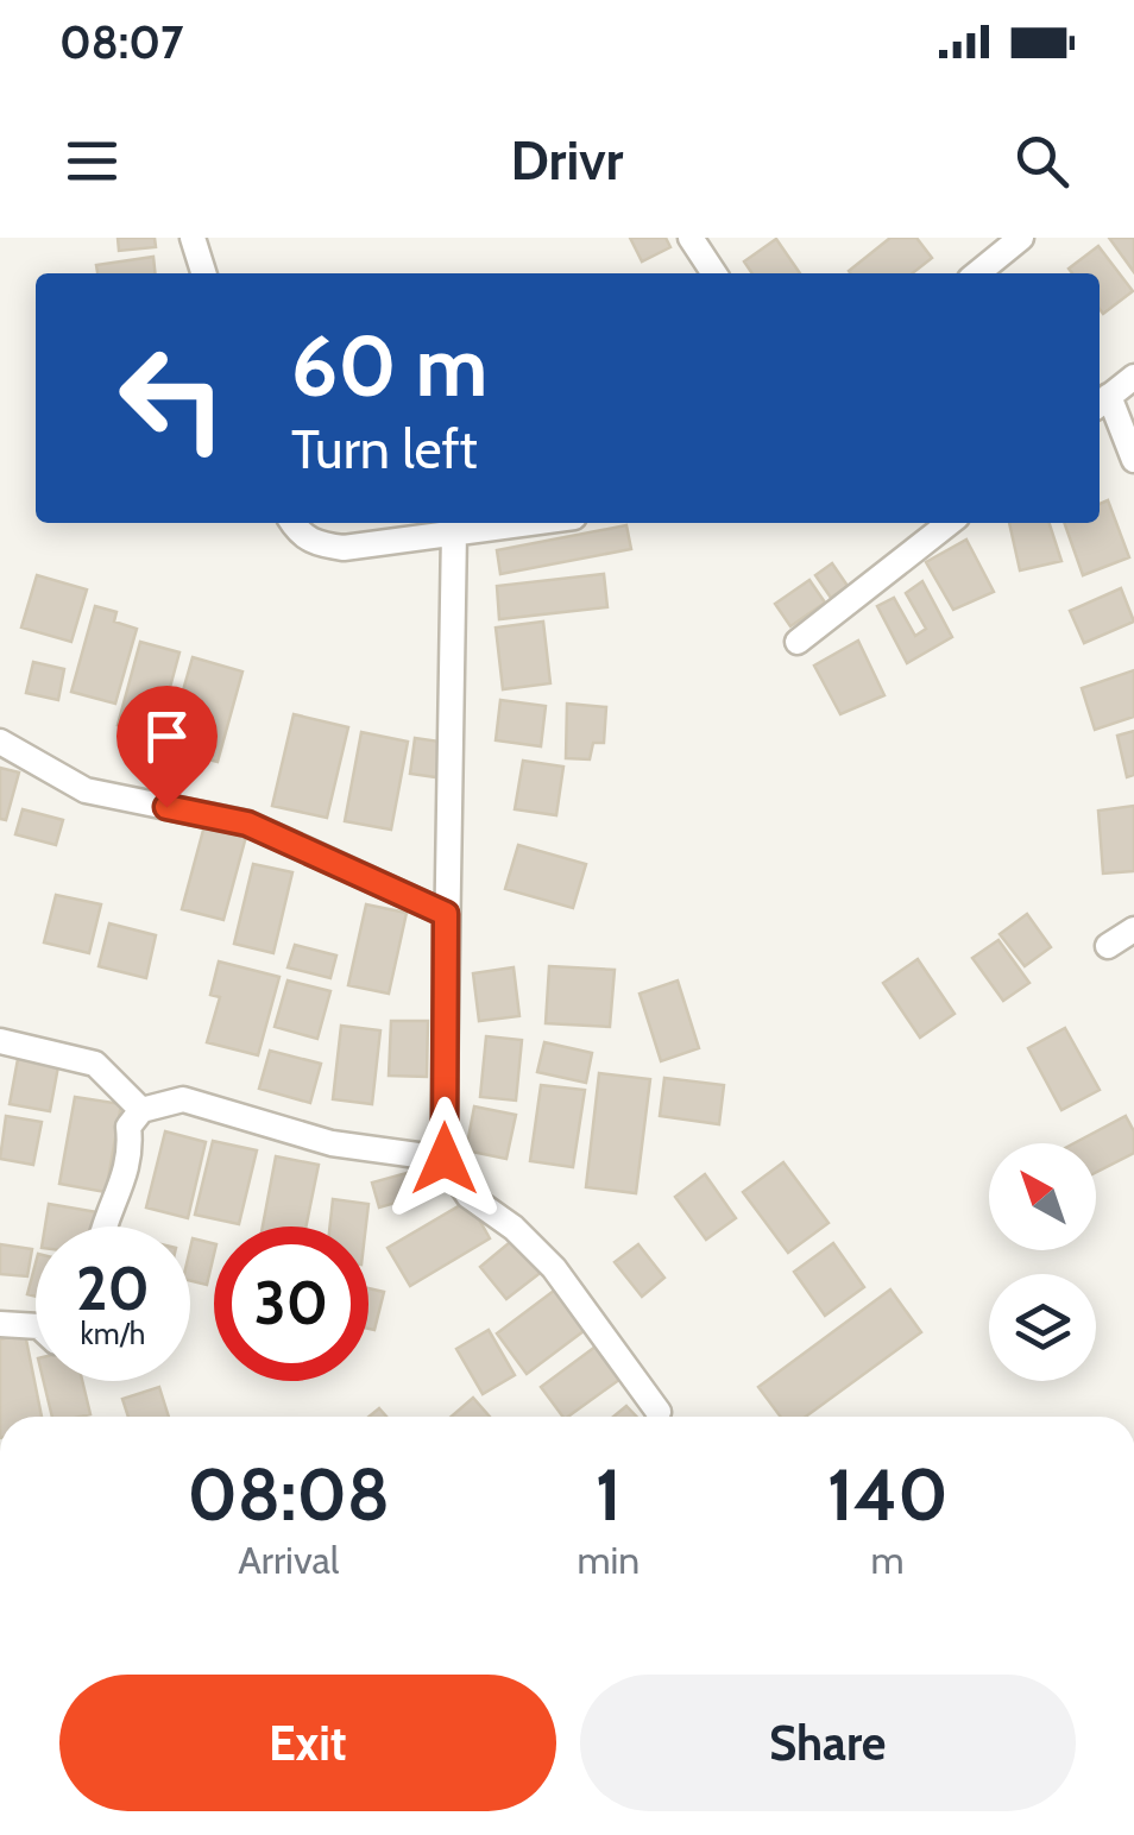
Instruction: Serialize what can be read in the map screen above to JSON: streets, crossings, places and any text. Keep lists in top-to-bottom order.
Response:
{
  "north": "top left",
  "page": {
    "status": "08:07",
    "header": "Drivr",
    "turn": ["60 m", "Turn left"],
    "speed": "20 km/h",
    "limit": "30",
    "eta": [
      "08:08",
      "Arrival",
      "1",
      "min",
      "140",
      "m"
    ],
    "buttons": ["Exit", "Share"]
  }
}
